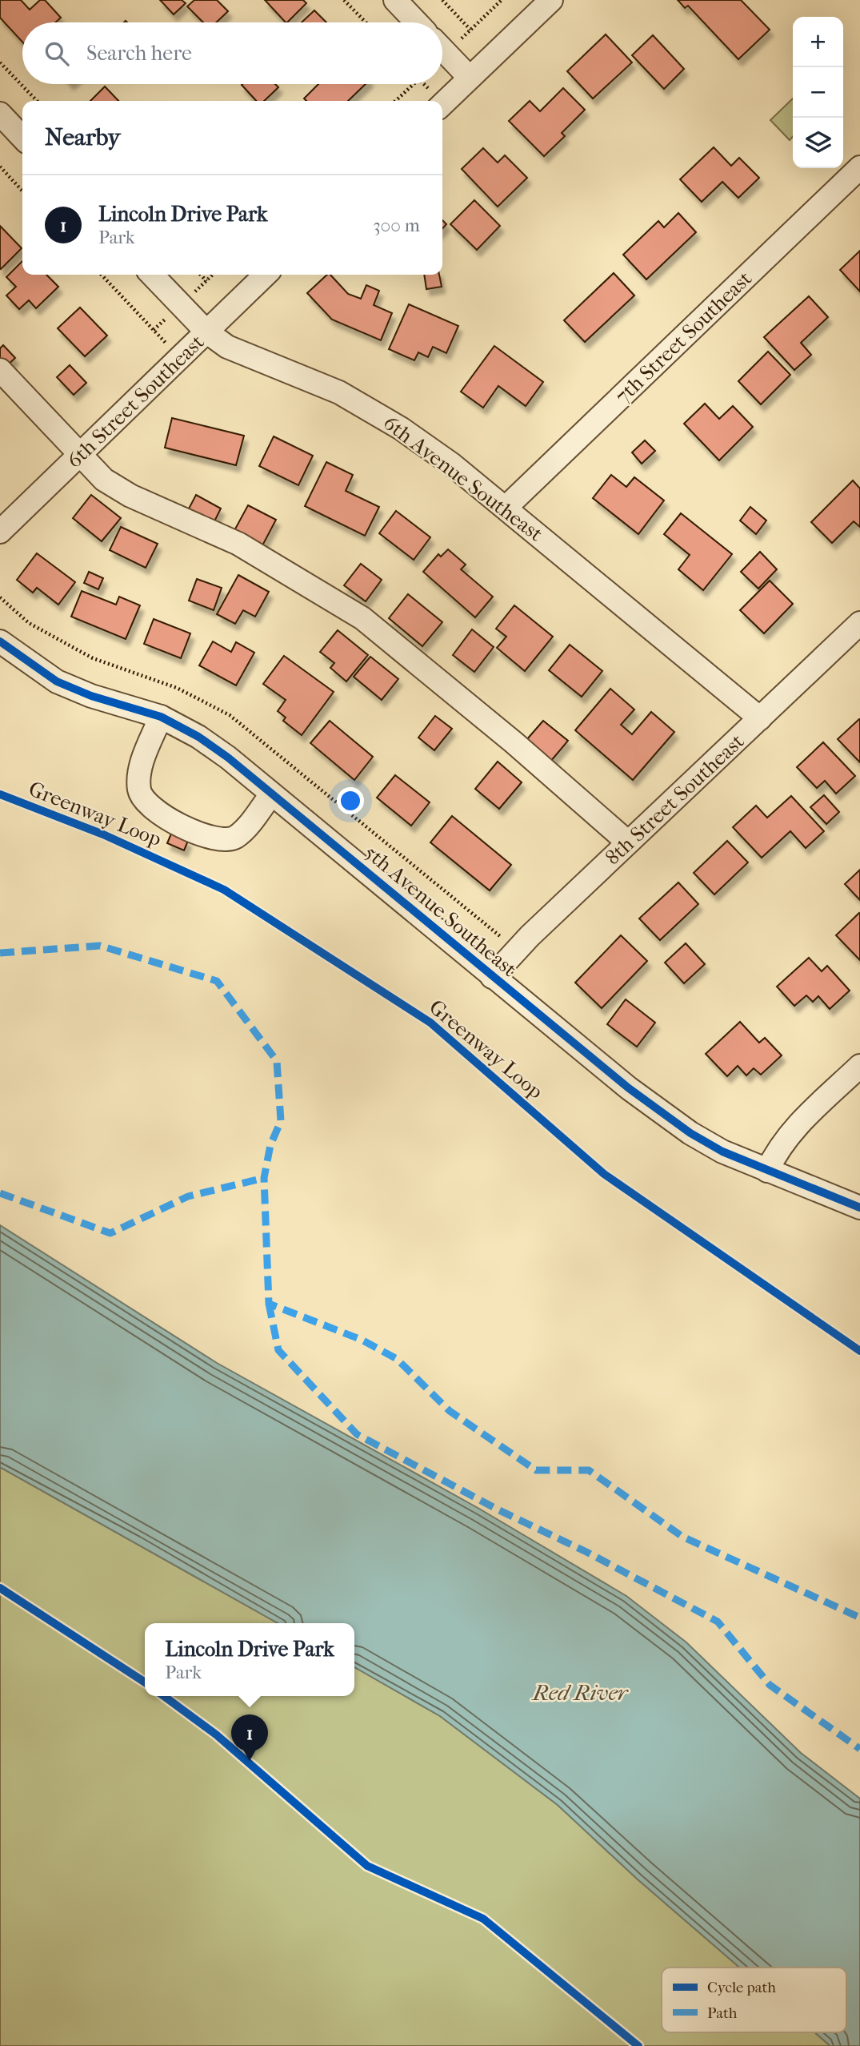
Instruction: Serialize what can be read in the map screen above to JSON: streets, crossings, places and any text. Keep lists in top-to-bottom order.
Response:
{
  "streets": {
    "street": [
      "7th Street Southeast",
      "6th Street Southeast",
      "6th Avenue Southeast",
      "8th Street Southeast",
      "5th Avenue Southeast"
    ],
    "cycle path": ["Greenway Loop"]
  },
  "crossings": [
    ["7th Street Southeast", "6th Avenue Southeast"],
    ["6th Street Southeast", "6th Avenue Southeast"],
    ["6th Avenue Southeast", "8th Street Southeast"],
    ["8th Street Southeast", "5th Avenue Southeast"]
  ],
  "water": ["Red River"],
  "legend": ["Cycle path", "Path"],
  "page": {
    "map_buttons": ["+", "−"],
    "search": "Search here",
    "heading": "Nearby",
    "list": [
      {
        "mark": "1",
        "name": "Lincoln Drive Park",
        "note": "Park",
        "value": "300 m"
      }
    ],
    "popup": ["Lincoln Drive Park", "Park"],
    "pins": "1"
  }
}
